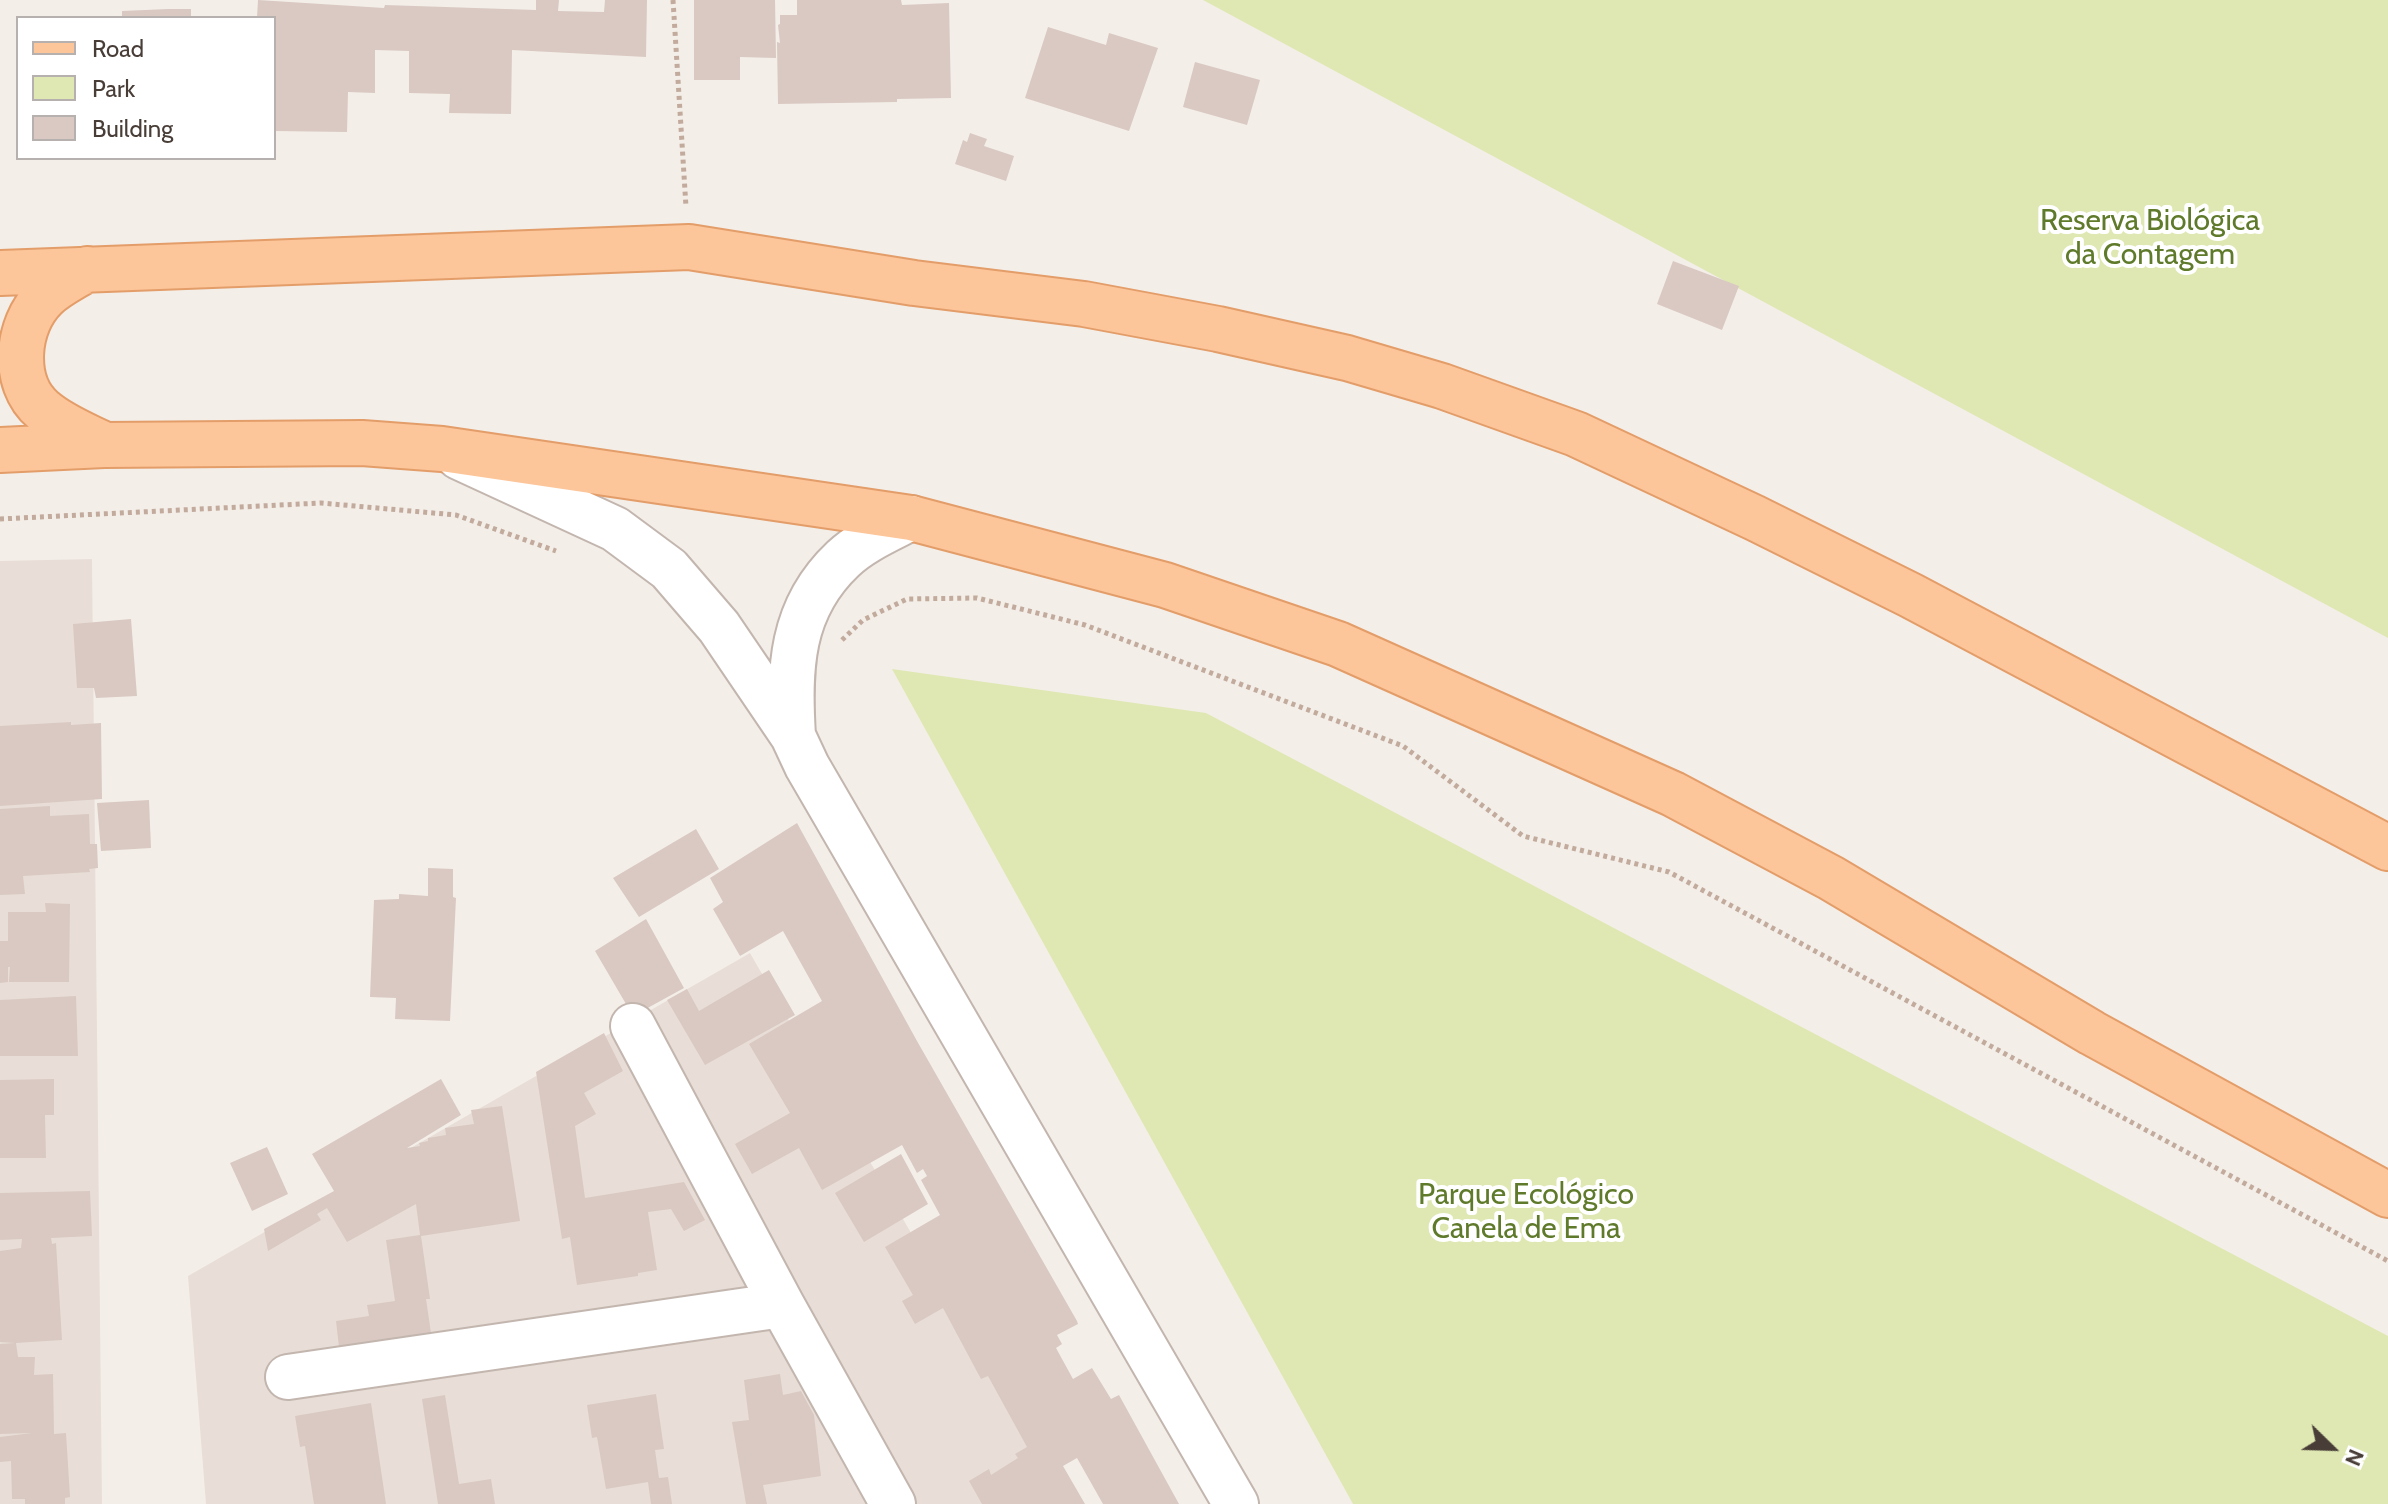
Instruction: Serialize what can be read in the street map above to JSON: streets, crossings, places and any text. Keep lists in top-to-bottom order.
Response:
{
  "parks": ["Reserva Biológica da Contagem", "Parque Ecológico Canela de Ema"],
  "legend": ["Road", "Park", "Building"],
  "north": "bottom right"
}
